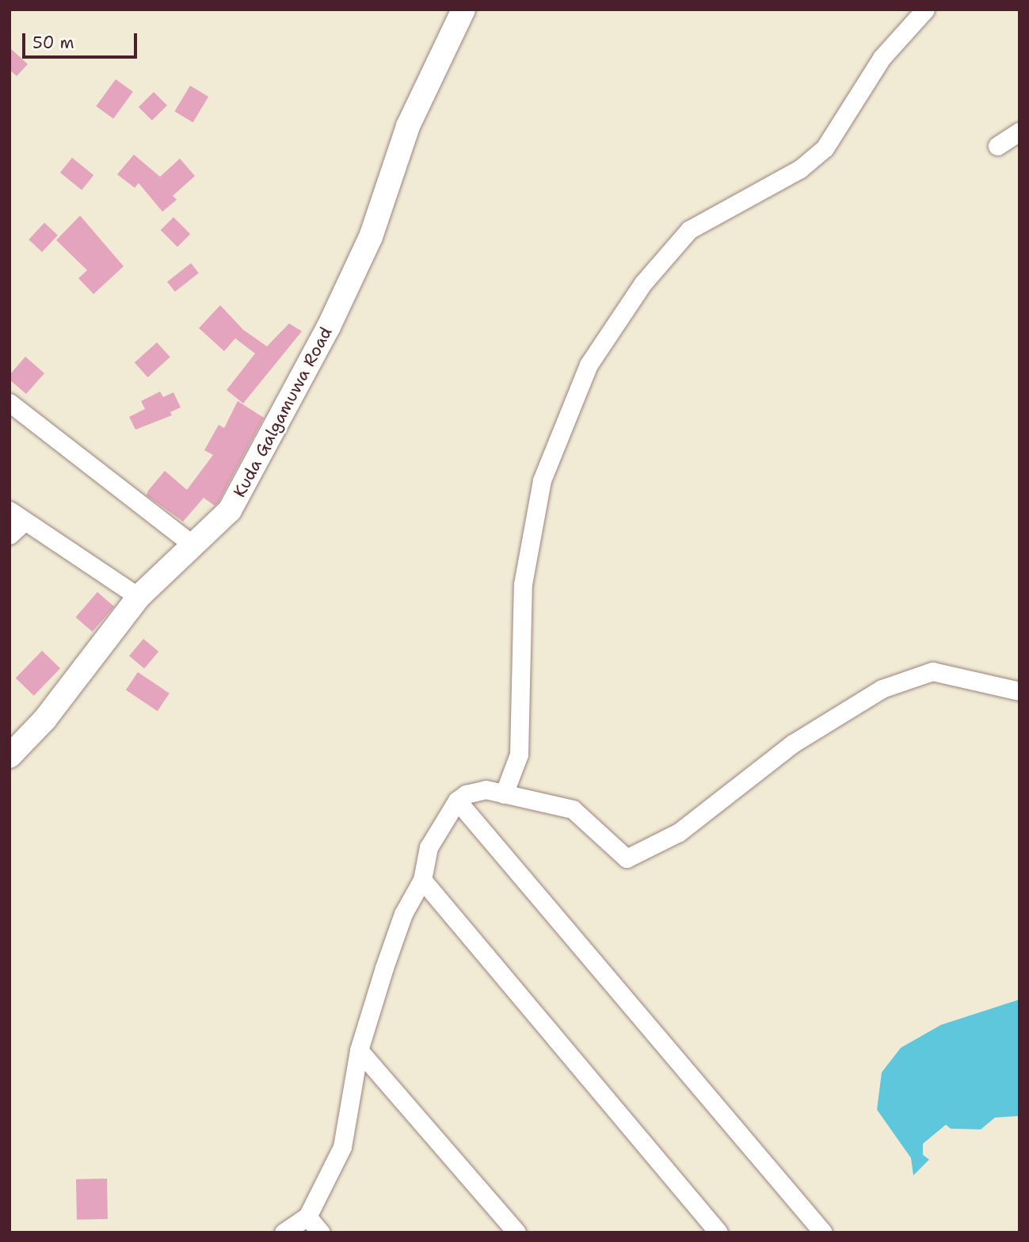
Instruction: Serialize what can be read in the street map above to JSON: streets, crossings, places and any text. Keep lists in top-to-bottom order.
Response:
{
  "streets": {
    "street": ["Kuda Galgamuwa Road"]
  },
  "scale_bar": "50 m"
}
